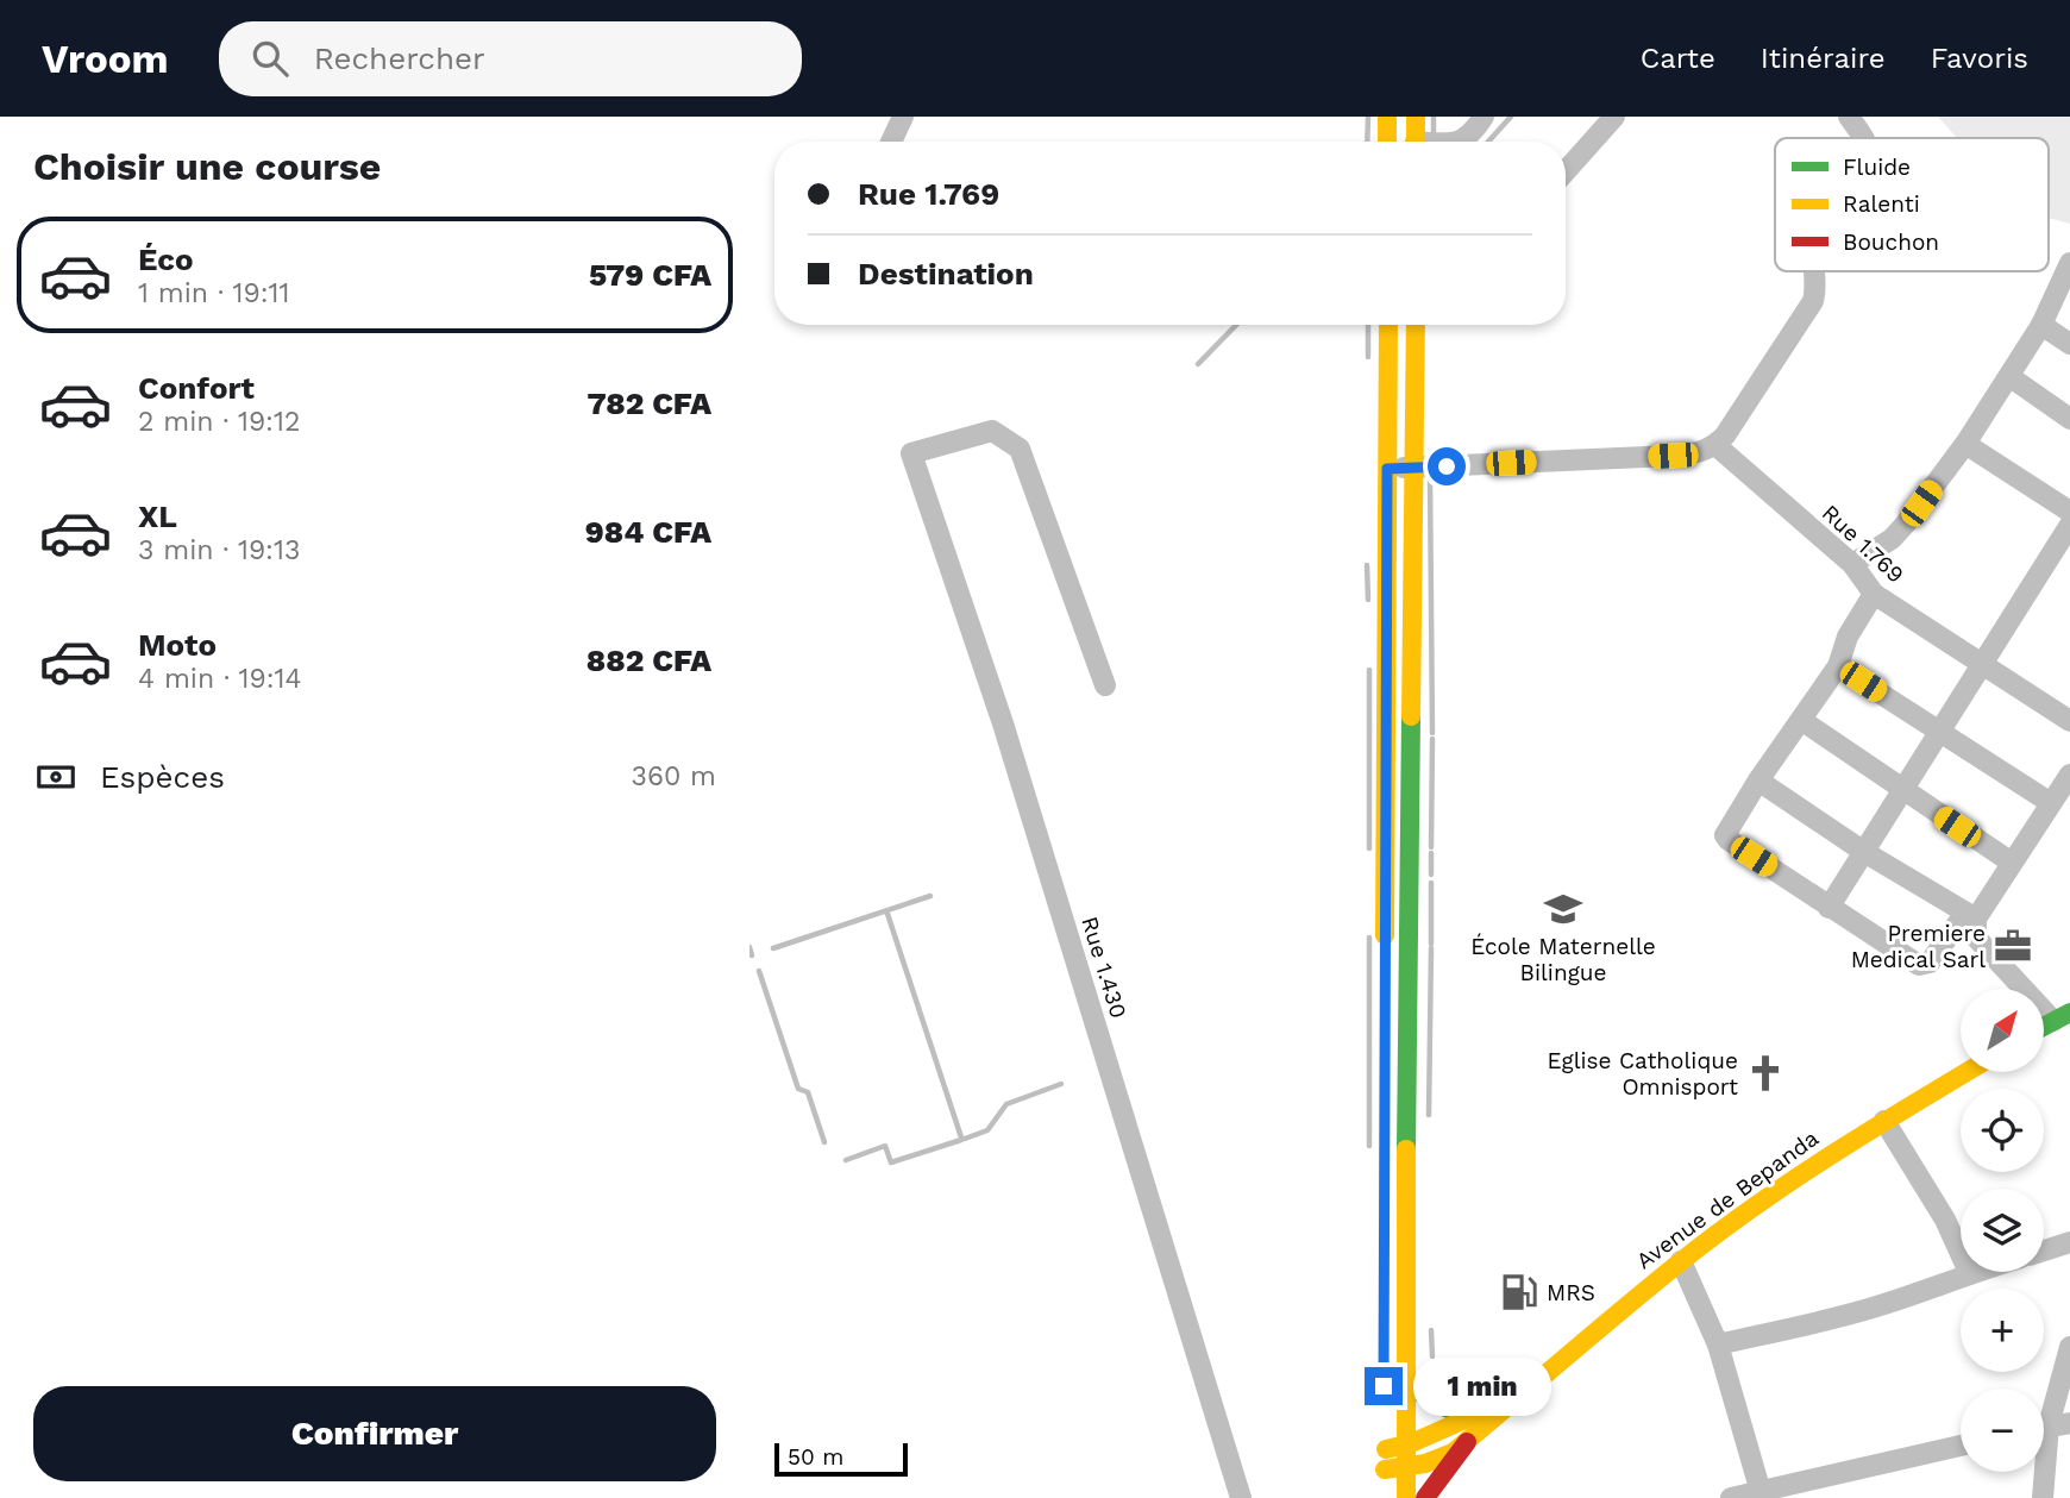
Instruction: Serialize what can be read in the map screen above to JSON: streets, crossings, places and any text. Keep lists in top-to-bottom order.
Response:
{
  "streets": {
    "main road": ["Avenue de Bepanda"],
    "street": ["Rue 1.769", "Rue 1.430"]
  },
  "places": {
    "school or university": ["École Maternelle Bilingue"],
    "office": ["Premiere Medical Sarl"],
    "church": ["Eglise Catholique Omnisport"],
    "fuel station": ["MRS"]
  },
  "legend": ["Fluide", "Ralenti", "Bouchon"],
  "scale_bar": "50 m",
  "north": "top right",
  "page": {
    "header": "Vroom",
    "search": "Rechercher",
    "nav": ["Carte", "Itinéraire", "Favoris"],
    "heading": "Choisir une course",
    "banner": ["Rue 1.769", "Destination"],
    "list": [
      {
        "name": "Éco",
        "note": "1 min · 19:11",
        "value": "579 CFA"
      },
      {
        "name": "Confort",
        "note": "2 min · 19:12",
        "value": "782 CFA"
      },
      {
        "name": "XL",
        "note": "3 min · 19:13",
        "value": "984 CFA"
      },
      {
        "name": "Moto",
        "note": "4 min · 19:14",
        "value": "882 CFA"
      }
    ],
    "pay": ["Espèces", "360 m"],
    "map_buttons": ["+", "−"],
    "bubble": "1 min",
    "buttons": "Confirmer",
    "scale": "50 m"
  }
}
